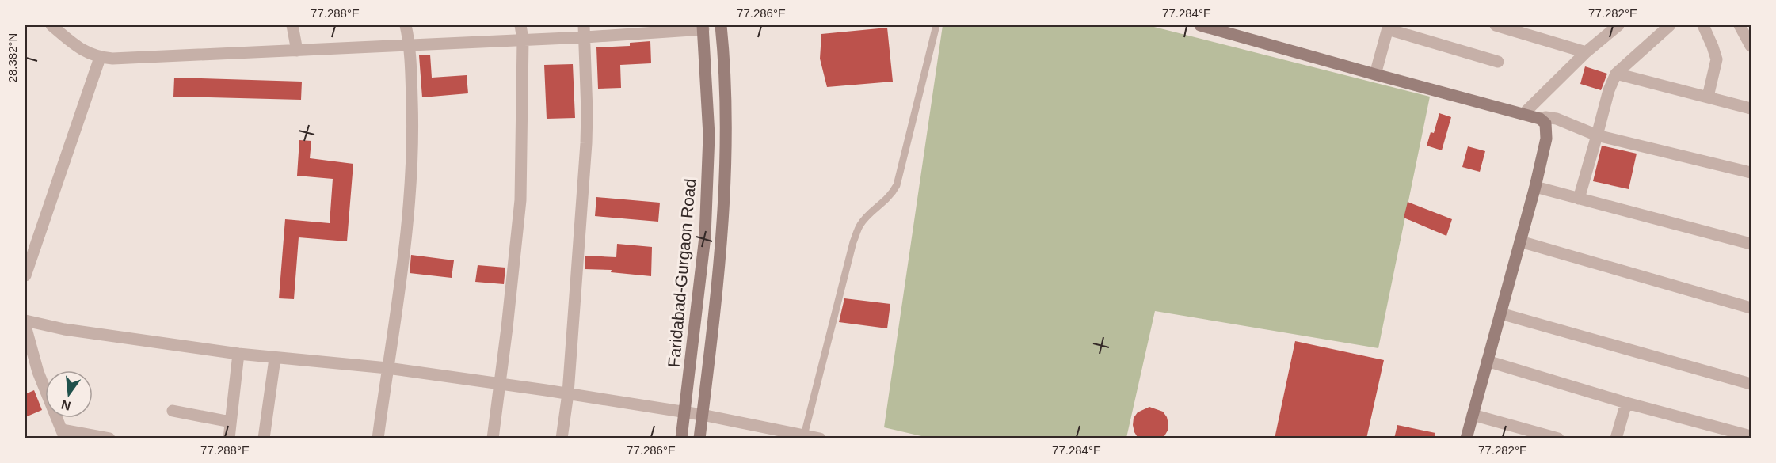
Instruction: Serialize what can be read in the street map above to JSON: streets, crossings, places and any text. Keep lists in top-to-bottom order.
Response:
{
  "streets": {
    "main road": ["Faridabad-Gurgaon Road"]
  },
  "north": "bottom",
  "coordinates": [
    "77.288°E",
    "77.286°E",
    "77.284°E",
    "77.282°E",
    "28.382°N"
  ]
}
